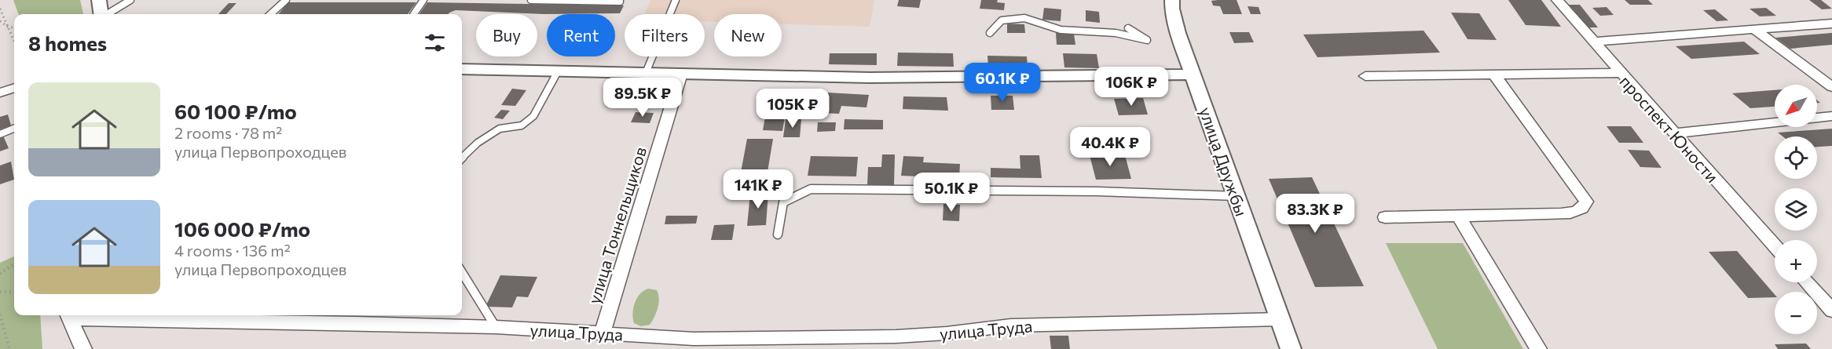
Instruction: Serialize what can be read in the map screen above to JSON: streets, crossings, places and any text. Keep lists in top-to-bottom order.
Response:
{
  "streets": {
    "street": [
      "проспект Юности",
      "улица Дружбы",
      "улица Тоннельщиков",
      "улица Труда"
    ]
  },
  "crossings": [
    ["улица Дружбы", "улица Труда"],
    ["улица Тоннельщиков", "улица Труда"]
  ],
  "north": "bottom left",
  "page": {
    "chip": [
      "Buy",
      "Rent",
      "Filters",
      "New"
    ],
    "heading": "8 homes",
    "price": [
      "60.1K ₽",
      "106K ₽",
      "89.5K ₽",
      "105K ₽",
      "40.4K ₽",
      "141K ₽",
      "50.1K ₽",
      "83.3K ₽"
    ],
    "list": [
      {
        "name": "60 100 ₽/mo",
        "note": "2 rooms · 78 m² · улица Первопроходцев"
      },
      {
        "name": "106 000 ₽/mo",
        "note": "4 rooms · 136 m² · улица Первопроходцев"
      }
    ],
    "map_buttons": ["+", "−"]
  }
}
